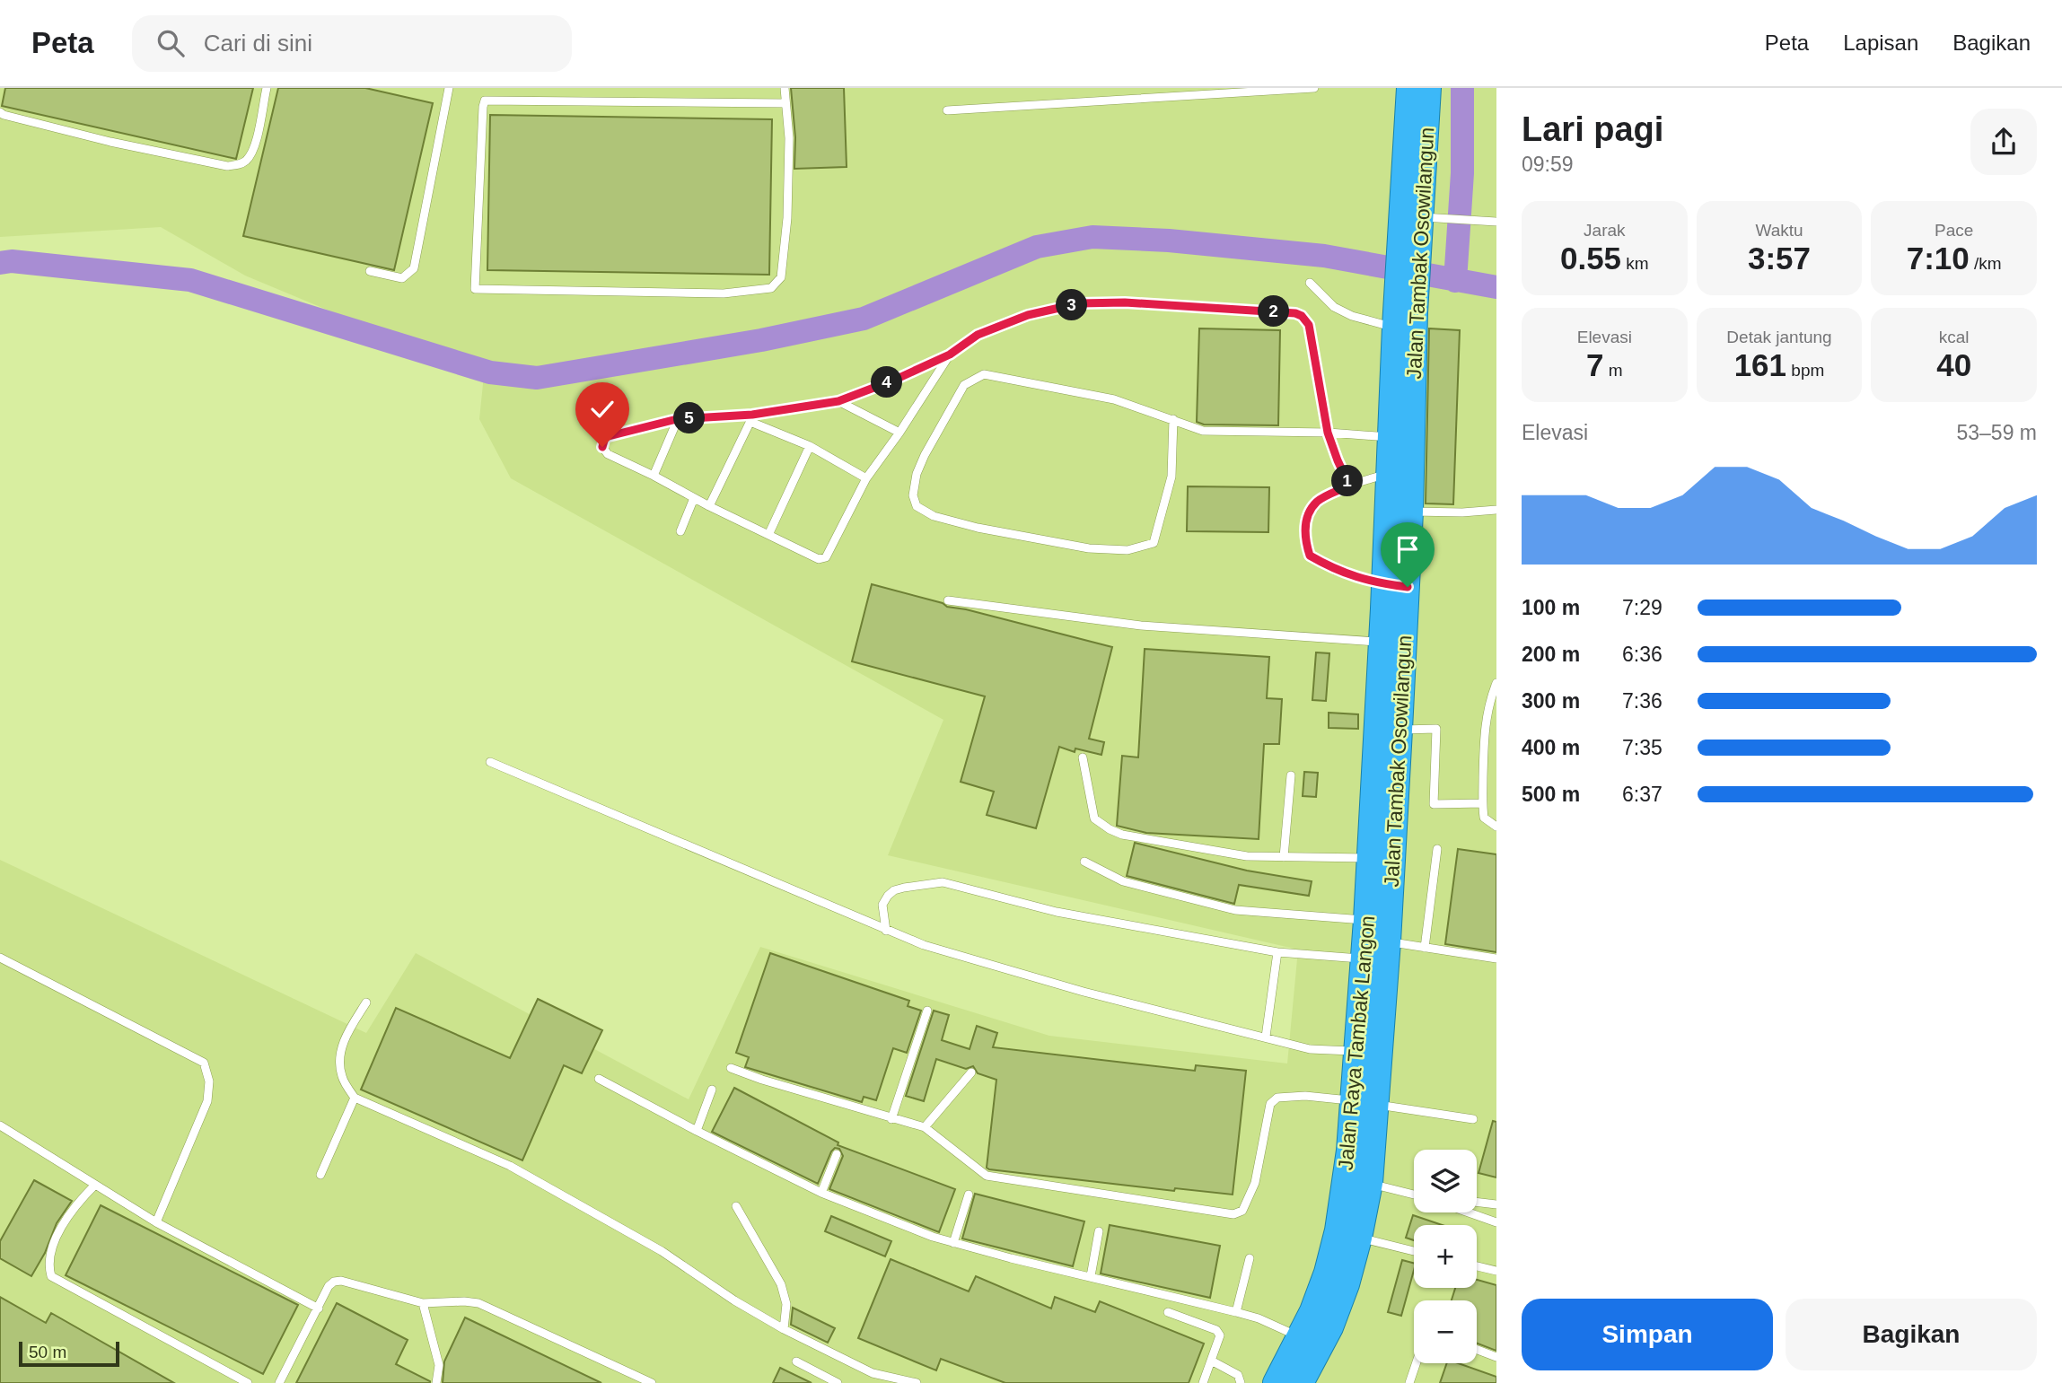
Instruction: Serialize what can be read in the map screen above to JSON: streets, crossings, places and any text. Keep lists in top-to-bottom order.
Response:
{
  "streets": {
    "highway": ["Jalan Tambak Osowilangun", "Jalan Raya Tambak Langon"]
  },
  "crossings": [
    ["Jalan Tambak Osowilangun", "Jalan Raya Tambak Langon"]
  ],
  "scale_bar": "50 m",
  "page": {
    "header": "Peta",
    "search": "Cari di sini",
    "nav": ["Peta", "Lapisan", "Bagikan"],
    "heading": ["Lari pagi", "09:59"],
    "stats": [
      ["Jarak", "0.55 km"],
      ["Waktu", "3:57"],
      ["Pace", "7:10 /km"],
      ["Elevasi", "7 m"],
      ["Detak jantung", "161 bpm"],
      ["kcal", "40"]
    ],
    "pins": [
      "3",
      "2",
      "4",
      "5",
      "1"
    ],
    "chart": ["Elevasi", "53–59 m"],
    "list": [
      {
        "name": "100 m",
        "note": "7:29"
      },
      {
        "name": "200 m",
        "note": "6:36"
      },
      {
        "name": "300 m",
        "note": "7:36"
      },
      {
        "name": "400 m",
        "note": "7:35"
      },
      {
        "name": "500 m",
        "note": "6:37"
      }
    ],
    "map_buttons": ["+", "−"],
    "buttons": ["Simpan", "Bagikan"],
    "scale": "50 m"
  }
}
